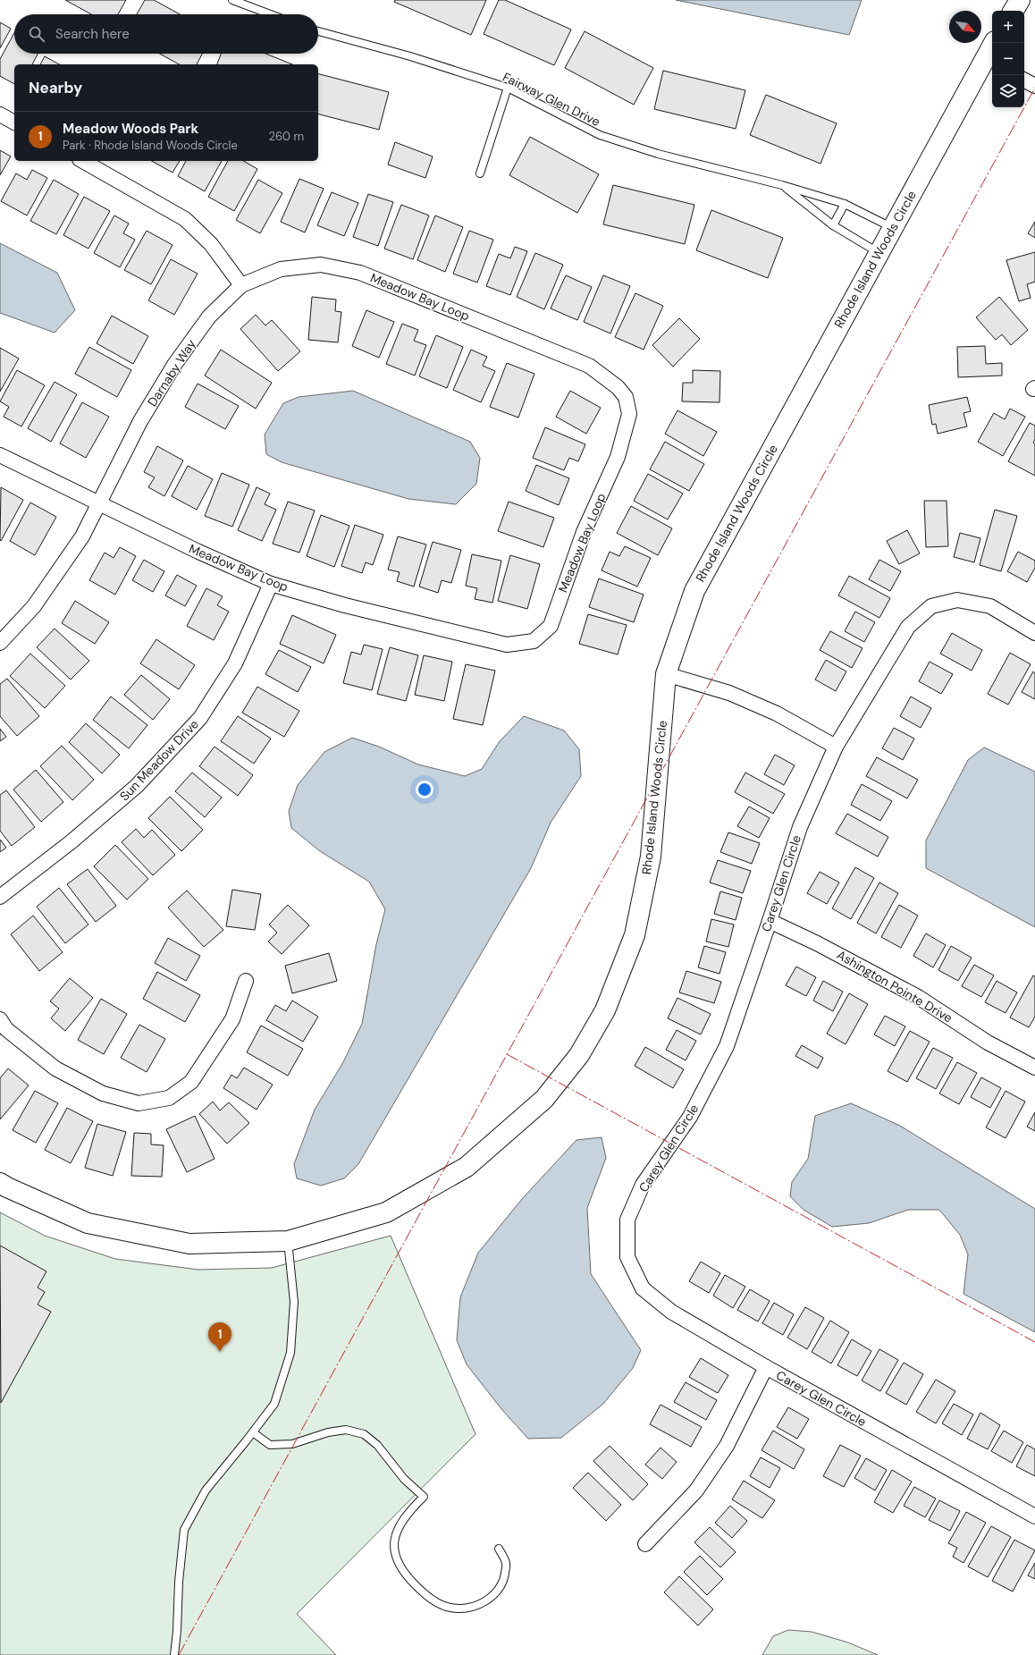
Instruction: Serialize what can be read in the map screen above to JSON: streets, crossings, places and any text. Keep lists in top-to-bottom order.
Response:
{
  "streets": {
    "street": [
      "Rhode Island Woods Circle",
      "Meadow Bay Loop",
      "Darnaby Way",
      "Sun Meadow Drive",
      "Carey Glen Circle",
      "Ashington Pointe Drive"
    ],
    "lane": ["Fairway Glen Drive"]
  },
  "crossings": [
    ["Fairway Glen Drive", "Rhode Island Woods Circle"],
    ["Meadow Bay Loop", "Darnaby Way"],
    ["Meadow Bay Loop", "Sun Meadow Drive"],
    ["Carey Glen Circle", "Ashington Pointe Drive"]
  ],
  "north": "bottom right",
  "page": {
    "map_buttons": ["+", "−"],
    "search": "Search here",
    "heading": "Nearby",
    "list": [
      {
        "mark": "1",
        "name": "Meadow Woods Park",
        "note": "Park · Rhode Island Woods Circle",
        "value": "260 m"
      }
    ],
    "pins": "1"
  }
}
